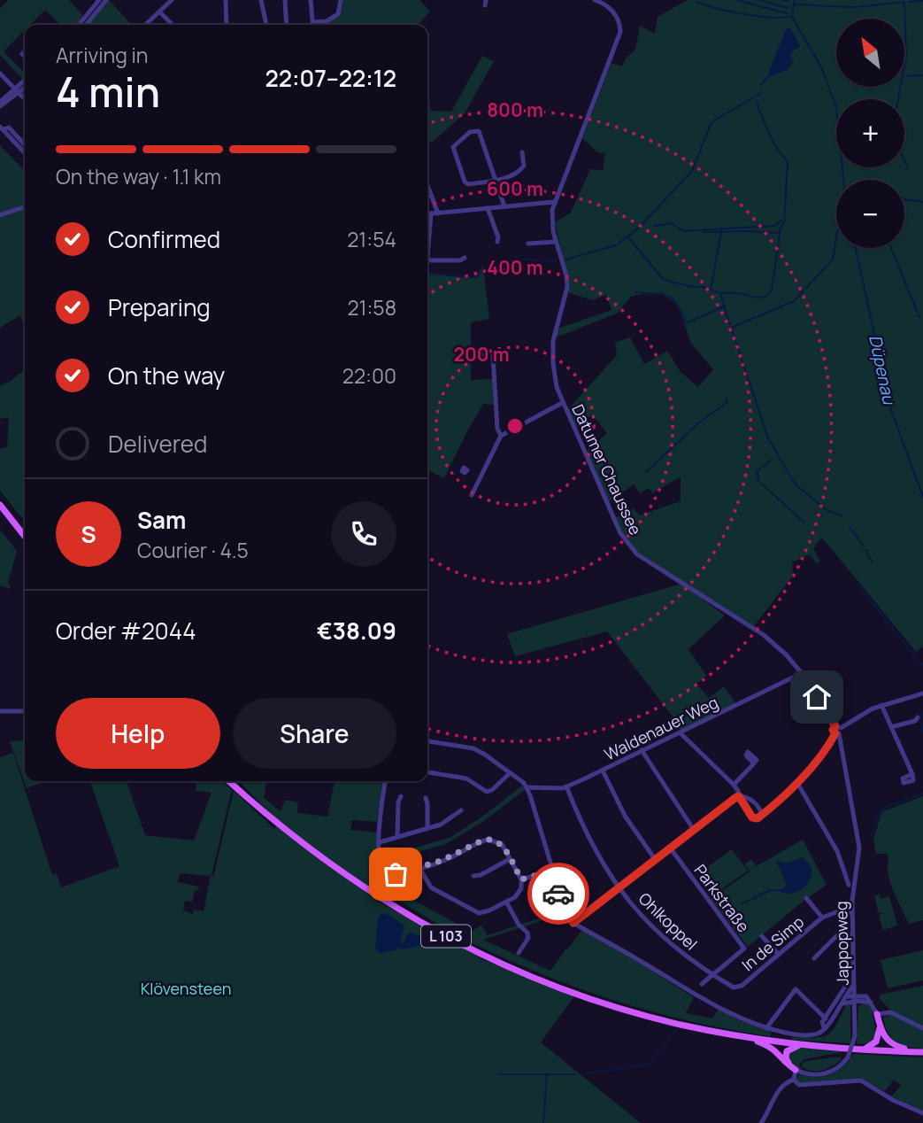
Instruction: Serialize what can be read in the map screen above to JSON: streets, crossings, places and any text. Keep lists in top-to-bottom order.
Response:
{
  "streets": {
    "main road": ["L 103"],
    "street": [
      "Datumer Chaussee",
      "Waldenauer Weg",
      "Parkstraße",
      "Ohlkoppel",
      "In de Simp",
      "Jappopweg"
    ]
  },
  "crossings": [
    ["Datumer Chaussee", "Waldenauer Weg"],
    ["Datumer Chaussee", "Jappopweg"],
    ["Waldenauer Weg", "Ohlkoppel"],
    ["Parkstraße", "Ohlkoppel"],
    ["Parkstraße", "In de Simp"],
    ["Ohlkoppel", "In de Simp"],
    ["In de Simp", "Jappopweg"]
  ],
  "water": ["Düpenau"],
  "parks": ["Klövensteen"],
  "north": "top left",
  "page": {
    "map_buttons": ["+", "−"],
    "heading": ["4 min", "Arriving in", "22:07–22:12"],
    "panel": [
      "Sam",
      "Courier · 4.5",
      "Order #2044",
      "€38.09"
    ],
    "bar": "On the way · 1.1 km",
    "list": [
      ["Confirmed", "21:54"],
      ["Preparing", "21:58"],
      ["On the way", "22:00"],
      "Delivered"
    ],
    "round": "S",
    "buttons": ["Help", "Share"]
  },
  "rings": [
    "800 m",
    "600 m",
    "400 m",
    "200 m"
  ]
}
